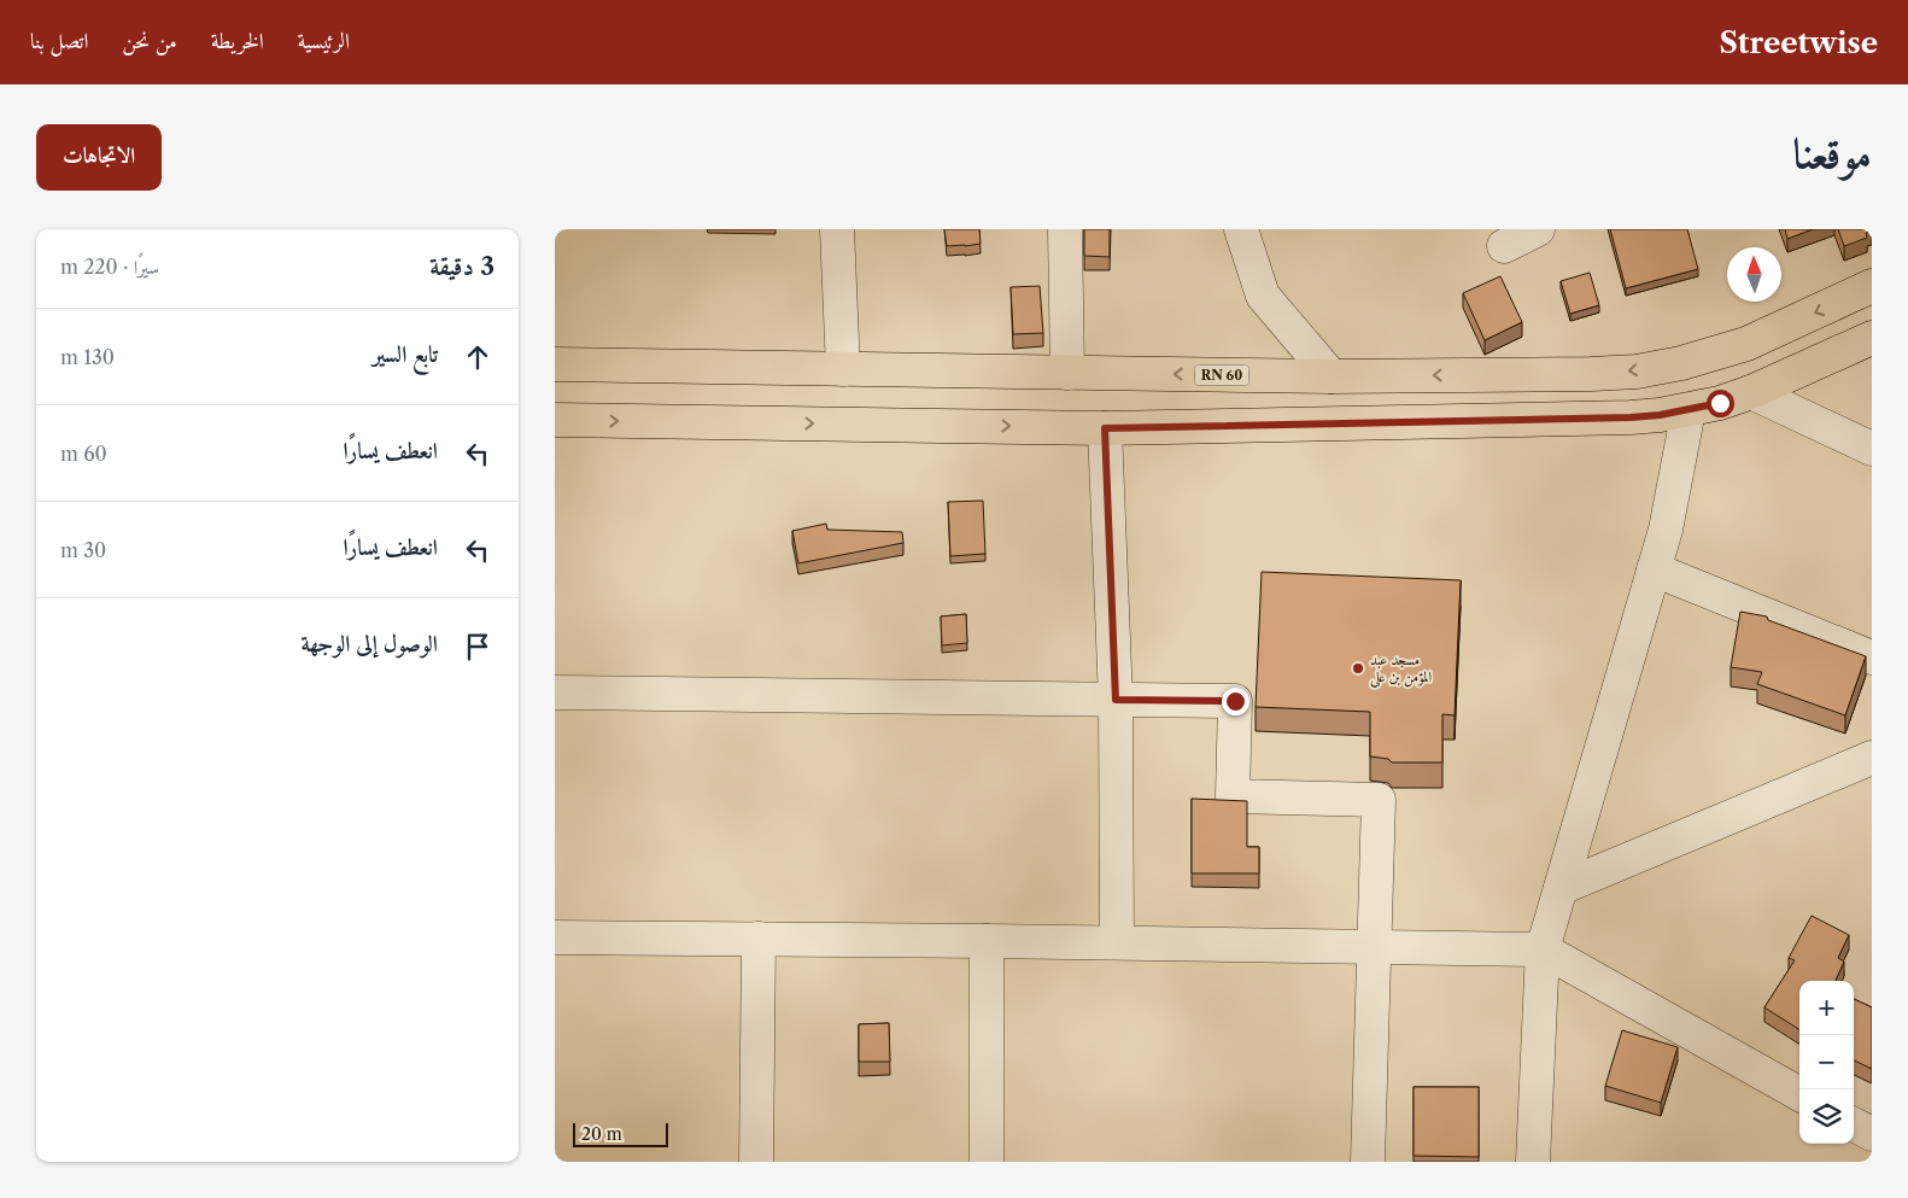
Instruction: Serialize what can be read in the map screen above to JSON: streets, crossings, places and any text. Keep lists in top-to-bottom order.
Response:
{
  "streets": {
    "main road": ["RN 60"]
  },
  "places": ["مسجد عبد المؤمن بن على"],
  "scale_bar": "20 m",
  "north": "top",
  "page": {
    "header": "Streetwise",
    "nav": [
      "الرئيسية",
      "الخريطة",
      "من نحن",
      "اتصل بنا"
    ],
    "title": "موقعنا",
    "buttons": "الاتجاهات",
    "heading": ["3 دقيقة", "سيرًا · 220 m"],
    "list": [
      ["تابع السير", "130 m"],
      ["انعطف يسارًا", "60 m"],
      ["انعطف يسارًا", "30 m"],
      "الوصول إلى الوجهة"
    ],
    "map_buttons": ["+", "−"],
    "scale": "20 m"
  }
}
